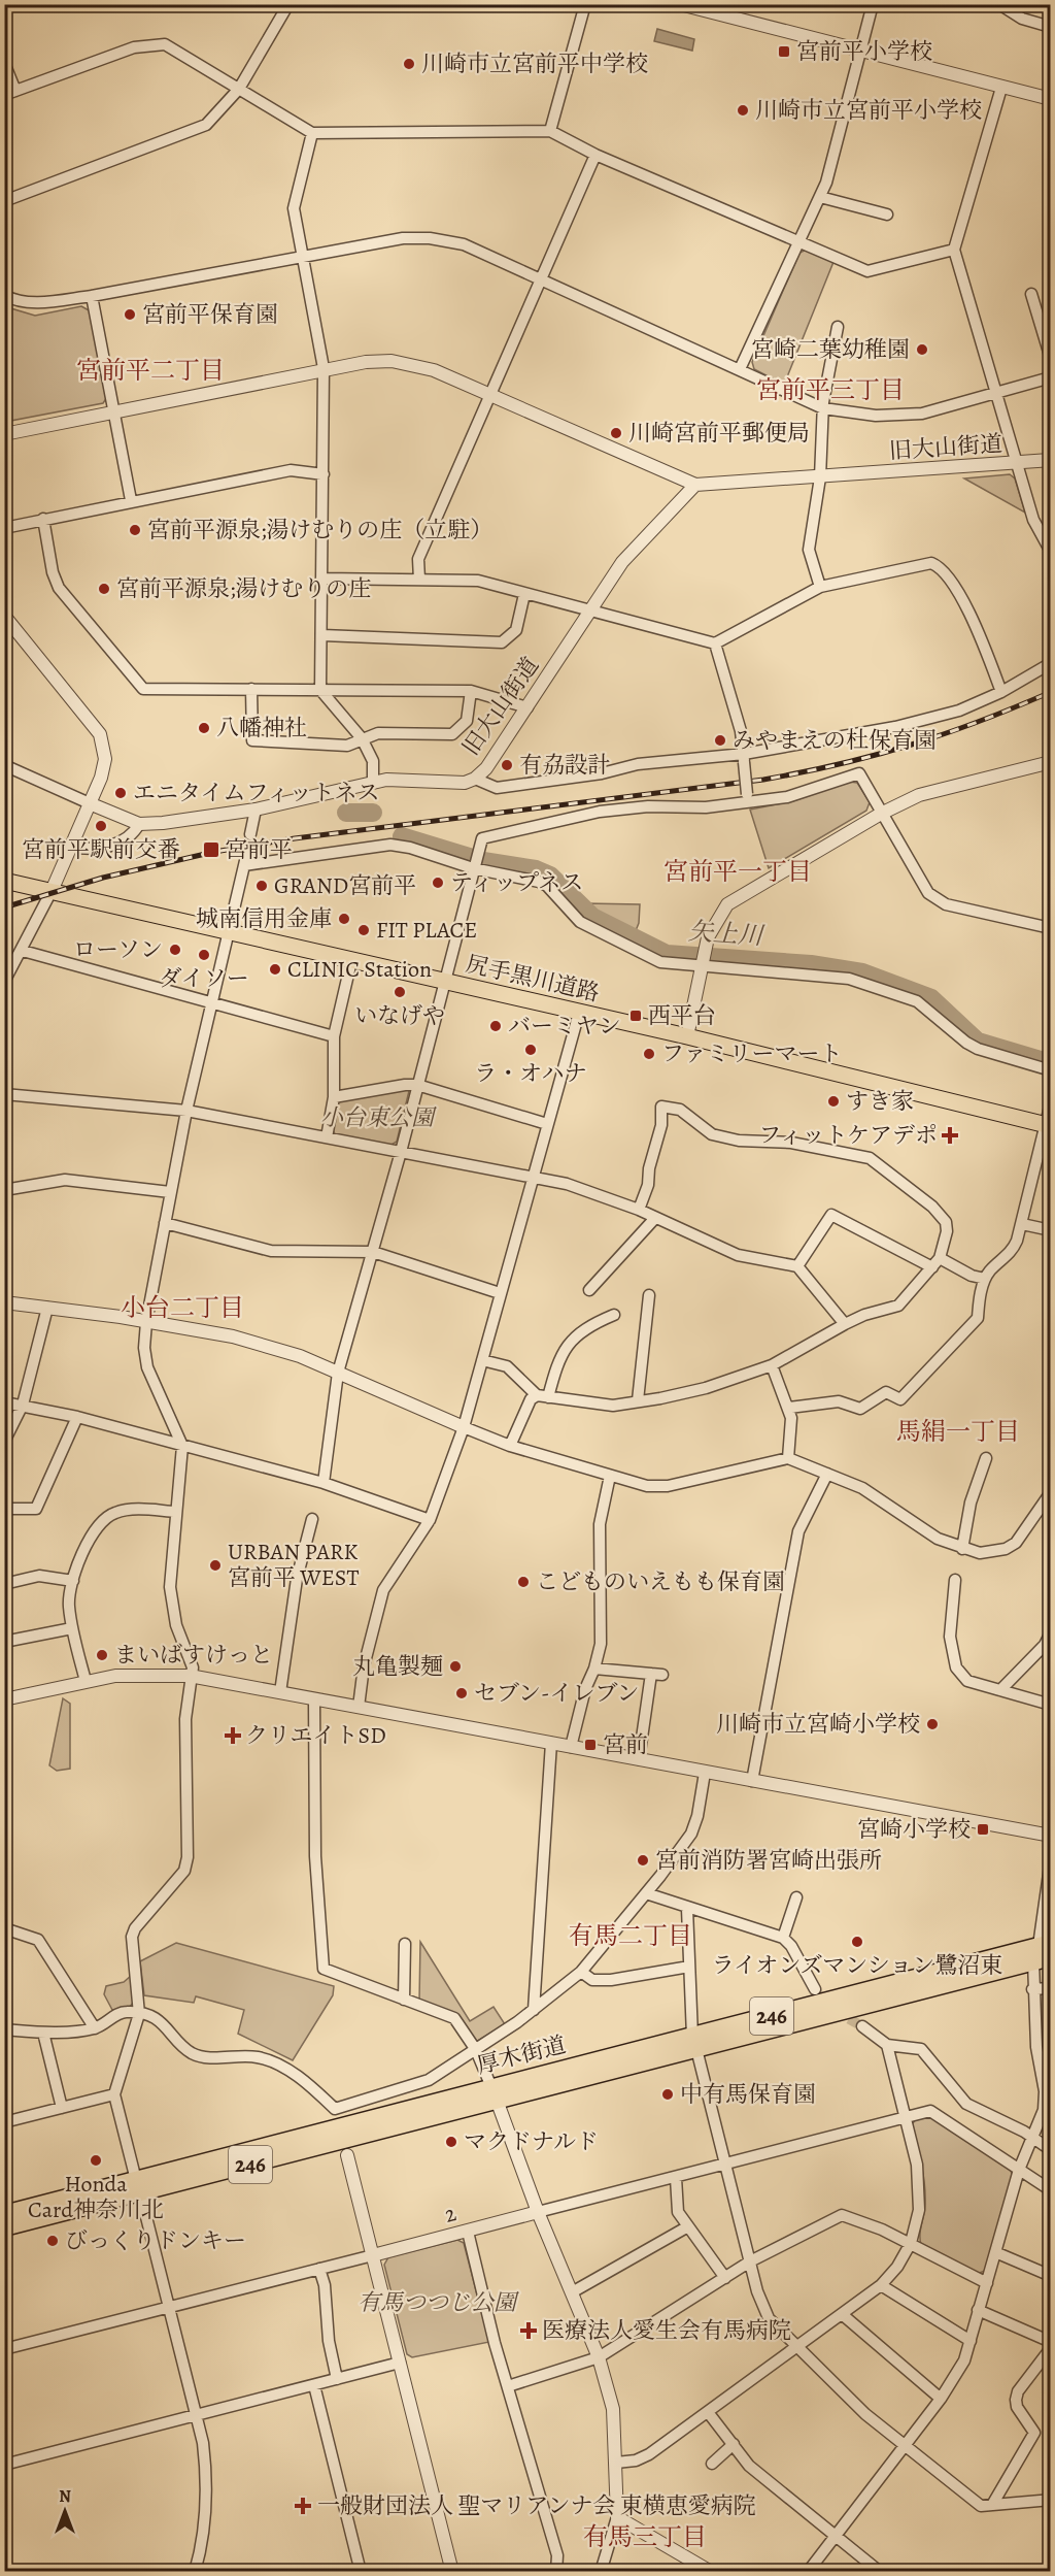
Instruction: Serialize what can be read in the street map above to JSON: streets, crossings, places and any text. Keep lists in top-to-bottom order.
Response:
{
  "streets": {
    "highway": ["246", "厚木街道"],
    "main road": ["尻手黒川道路"],
    "street": ["旧大山街道", "2"]
  },
  "districts": [
    "宮前平二丁目",
    "宮前平三丁目",
    "宮前平一丁目",
    "小台二丁目",
    "馬絹一丁目",
    "有馬二丁目",
    "有馬三丁目"
  ],
  "water": ["矢上川"],
  "parks": ["小台東公園", "有馬つつじ公園"],
  "places": {
    "transit": [
      "宮前平小学校",
      "宮前平",
      "西平台",
      "宮前",
      "宮崎小学校"
    ],
    "other": [
      "川崎市立宮前平中学校",
      "川崎市立宮前平小学校",
      "宮前平保育園",
      "宮崎二葉幼稚園",
      "川崎宮前平郵便局",
      "宮前平源泉;湯けむりの庄（立駐）",
      "宮前平源泉;湯けむりの庄",
      "八幡神社",
      "みやまえの杜保育園",
      "有劦設計",
      "エニタイムフィットネス",
      "宮前平駅前交番",
      "ティップネス",
      "GRAND宮前平",
      "城南信用金庫",
      "FIT PLACE",
      "ローソン",
      "ダイソー",
      "CLINIC Station",
      "いなげや",
      "バーミヤン",
      "ラ・オハナ",
      "ファミリーマート",
      "すき家",
      "URBAN PARK 宮前平 WEST",
      "こどものいえもも保育園",
      "まいばすけっと",
      "丸亀製麺",
      "セブン-イレブン",
      "川崎市立宮崎小学校",
      "宮前消防署宮崎出張所",
      "ライオンズマンション鷺沼東",
      "中有馬保育園",
      "マクドナルド",
      "Honda Card神奈川北",
      "びっくりドンキー"
    ],
    "health": [
      "フィットケアデポ",
      "クリエイトSD",
      "医療法人愛生会有馬病院",
      "一般財団法人 聖マリアンナ会 東横恵愛病院"
    ]
  },
  "north": "top"
}
